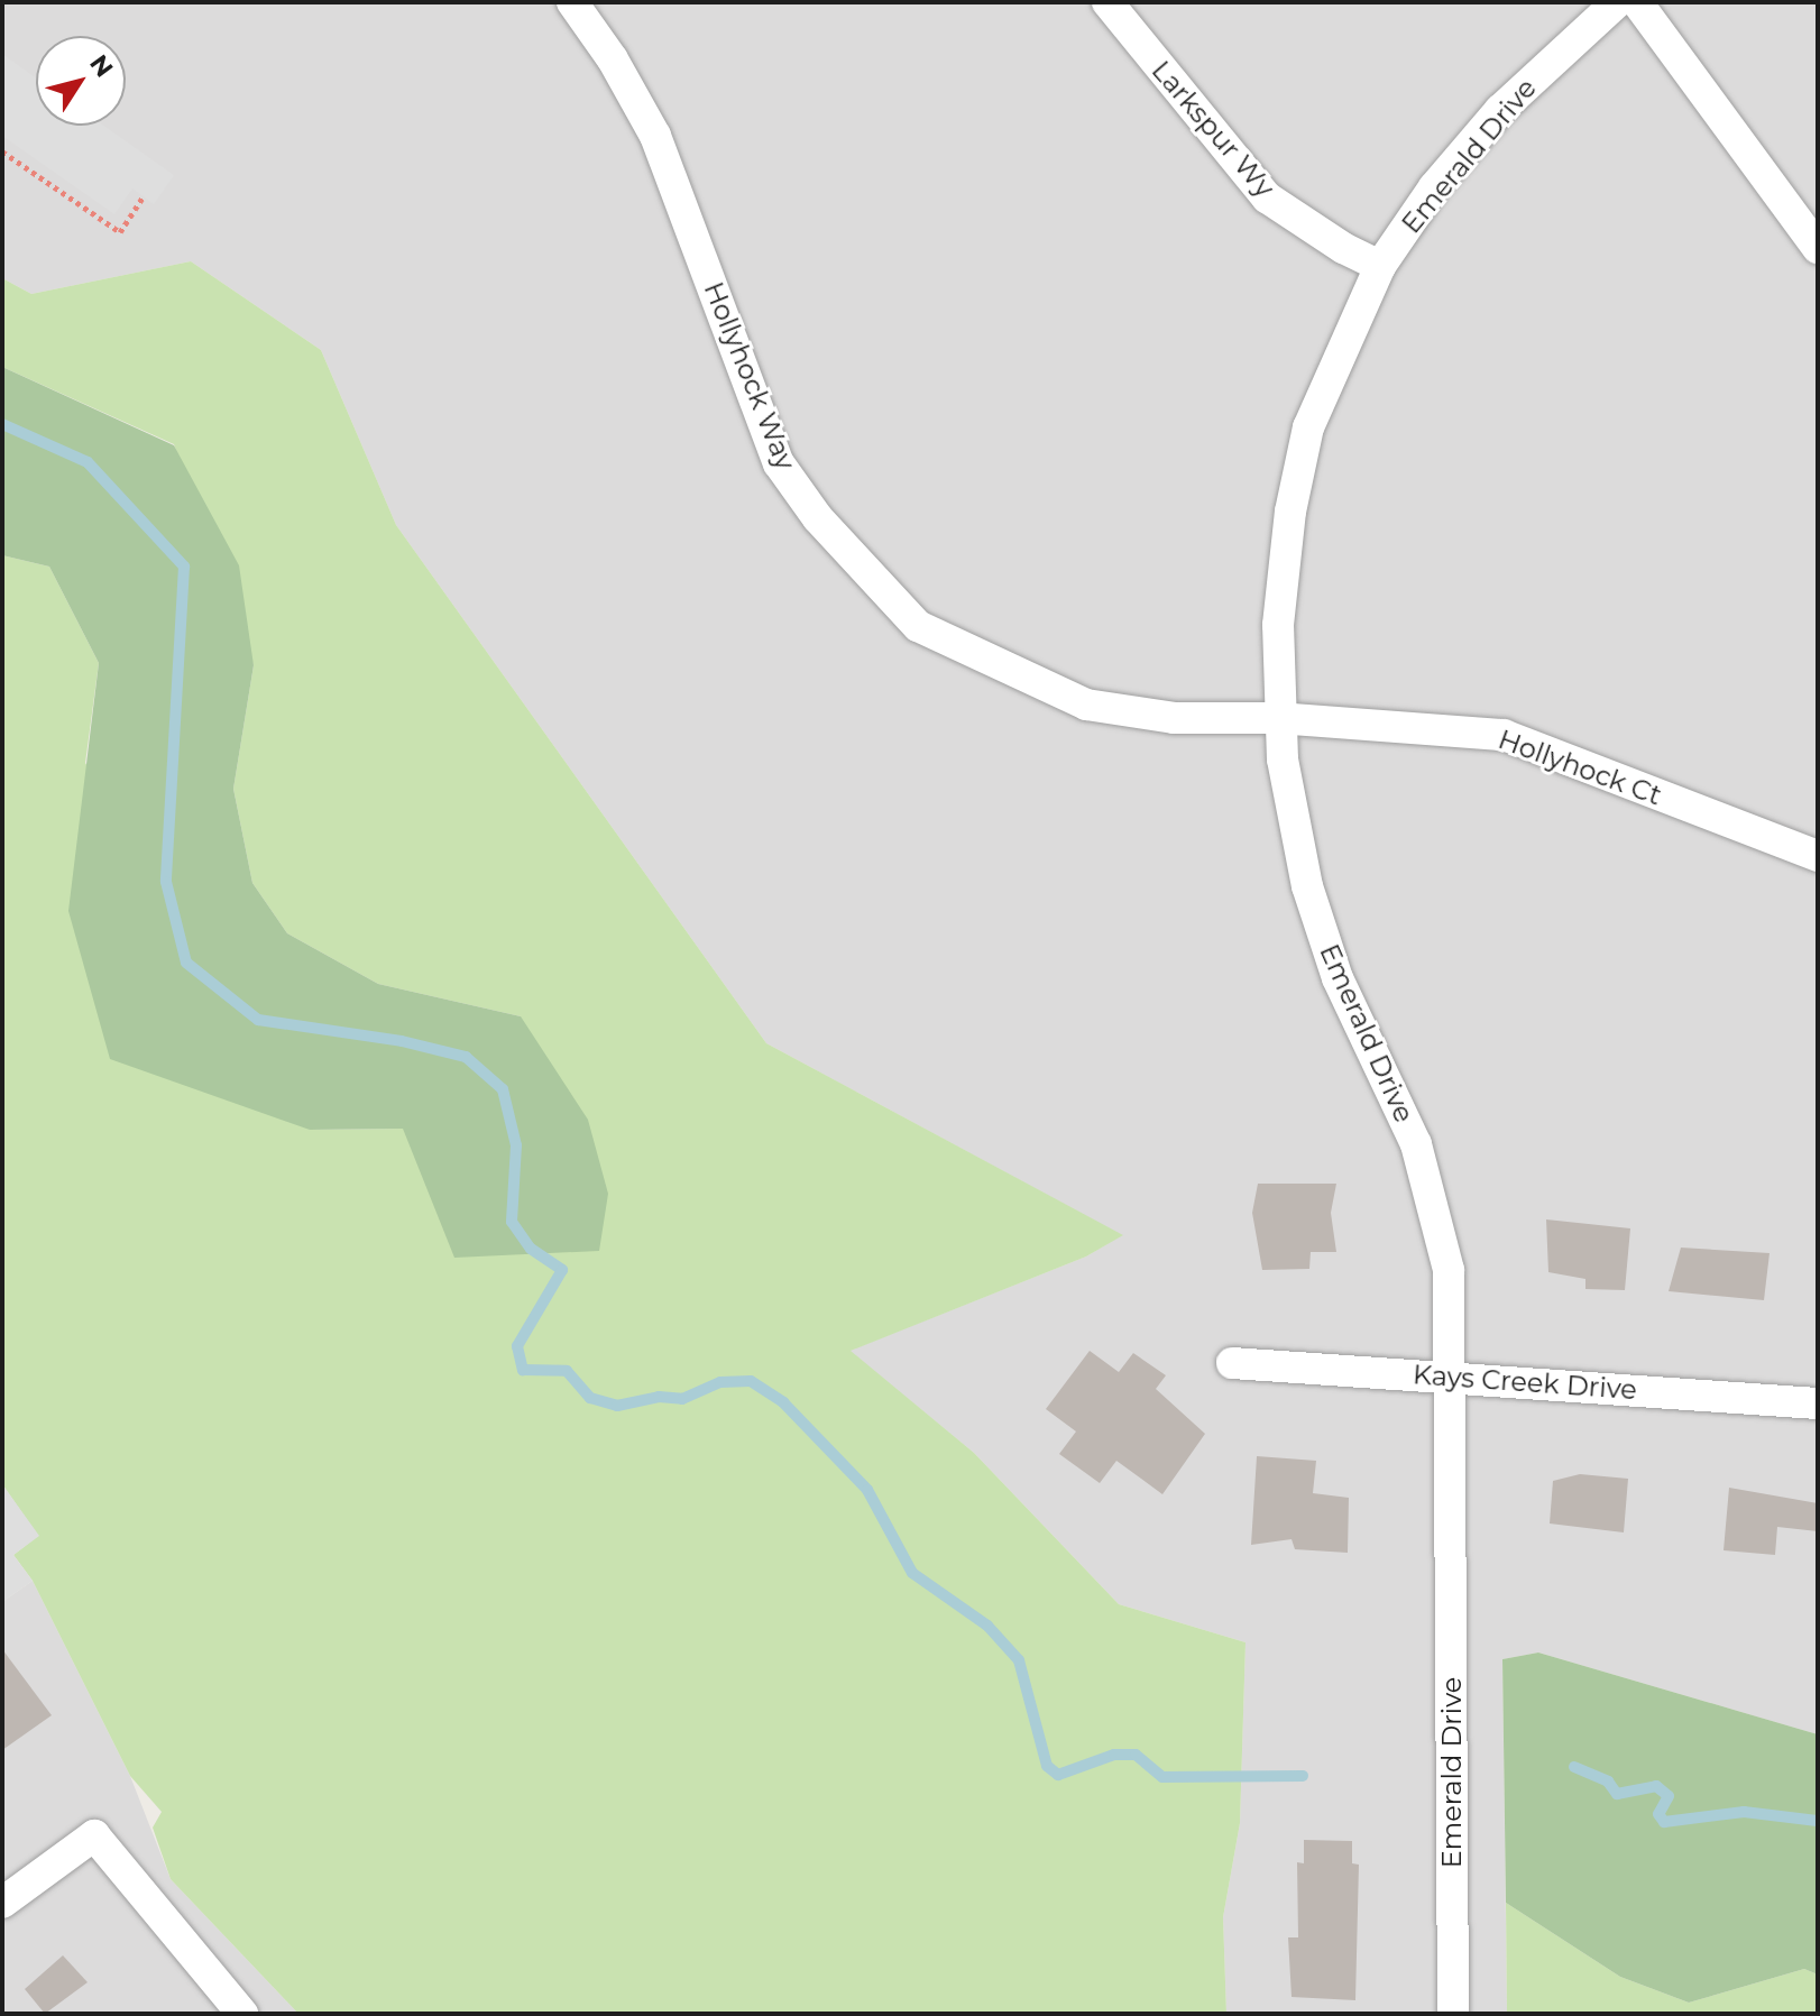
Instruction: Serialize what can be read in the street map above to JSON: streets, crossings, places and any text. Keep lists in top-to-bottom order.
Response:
{
  "streets": {
    "street": [
      "Larkspur Wy",
      "Emerald Drive",
      "Hollyhock Way",
      "Hollyhock Ct",
      "Kays Creek Drive"
    ]
  },
  "crossings": [
    ["Larkspur Wy", "Emerald Drive"],
    ["Emerald Drive", "Hollyhock Way"],
    ["Emerald Drive", "Hollyhock Ct"],
    ["Emerald Drive", "Kays Creek Drive"],
    ["Hollyhock Way", "Hollyhock Ct"]
  ],
  "north": "top right"
}
